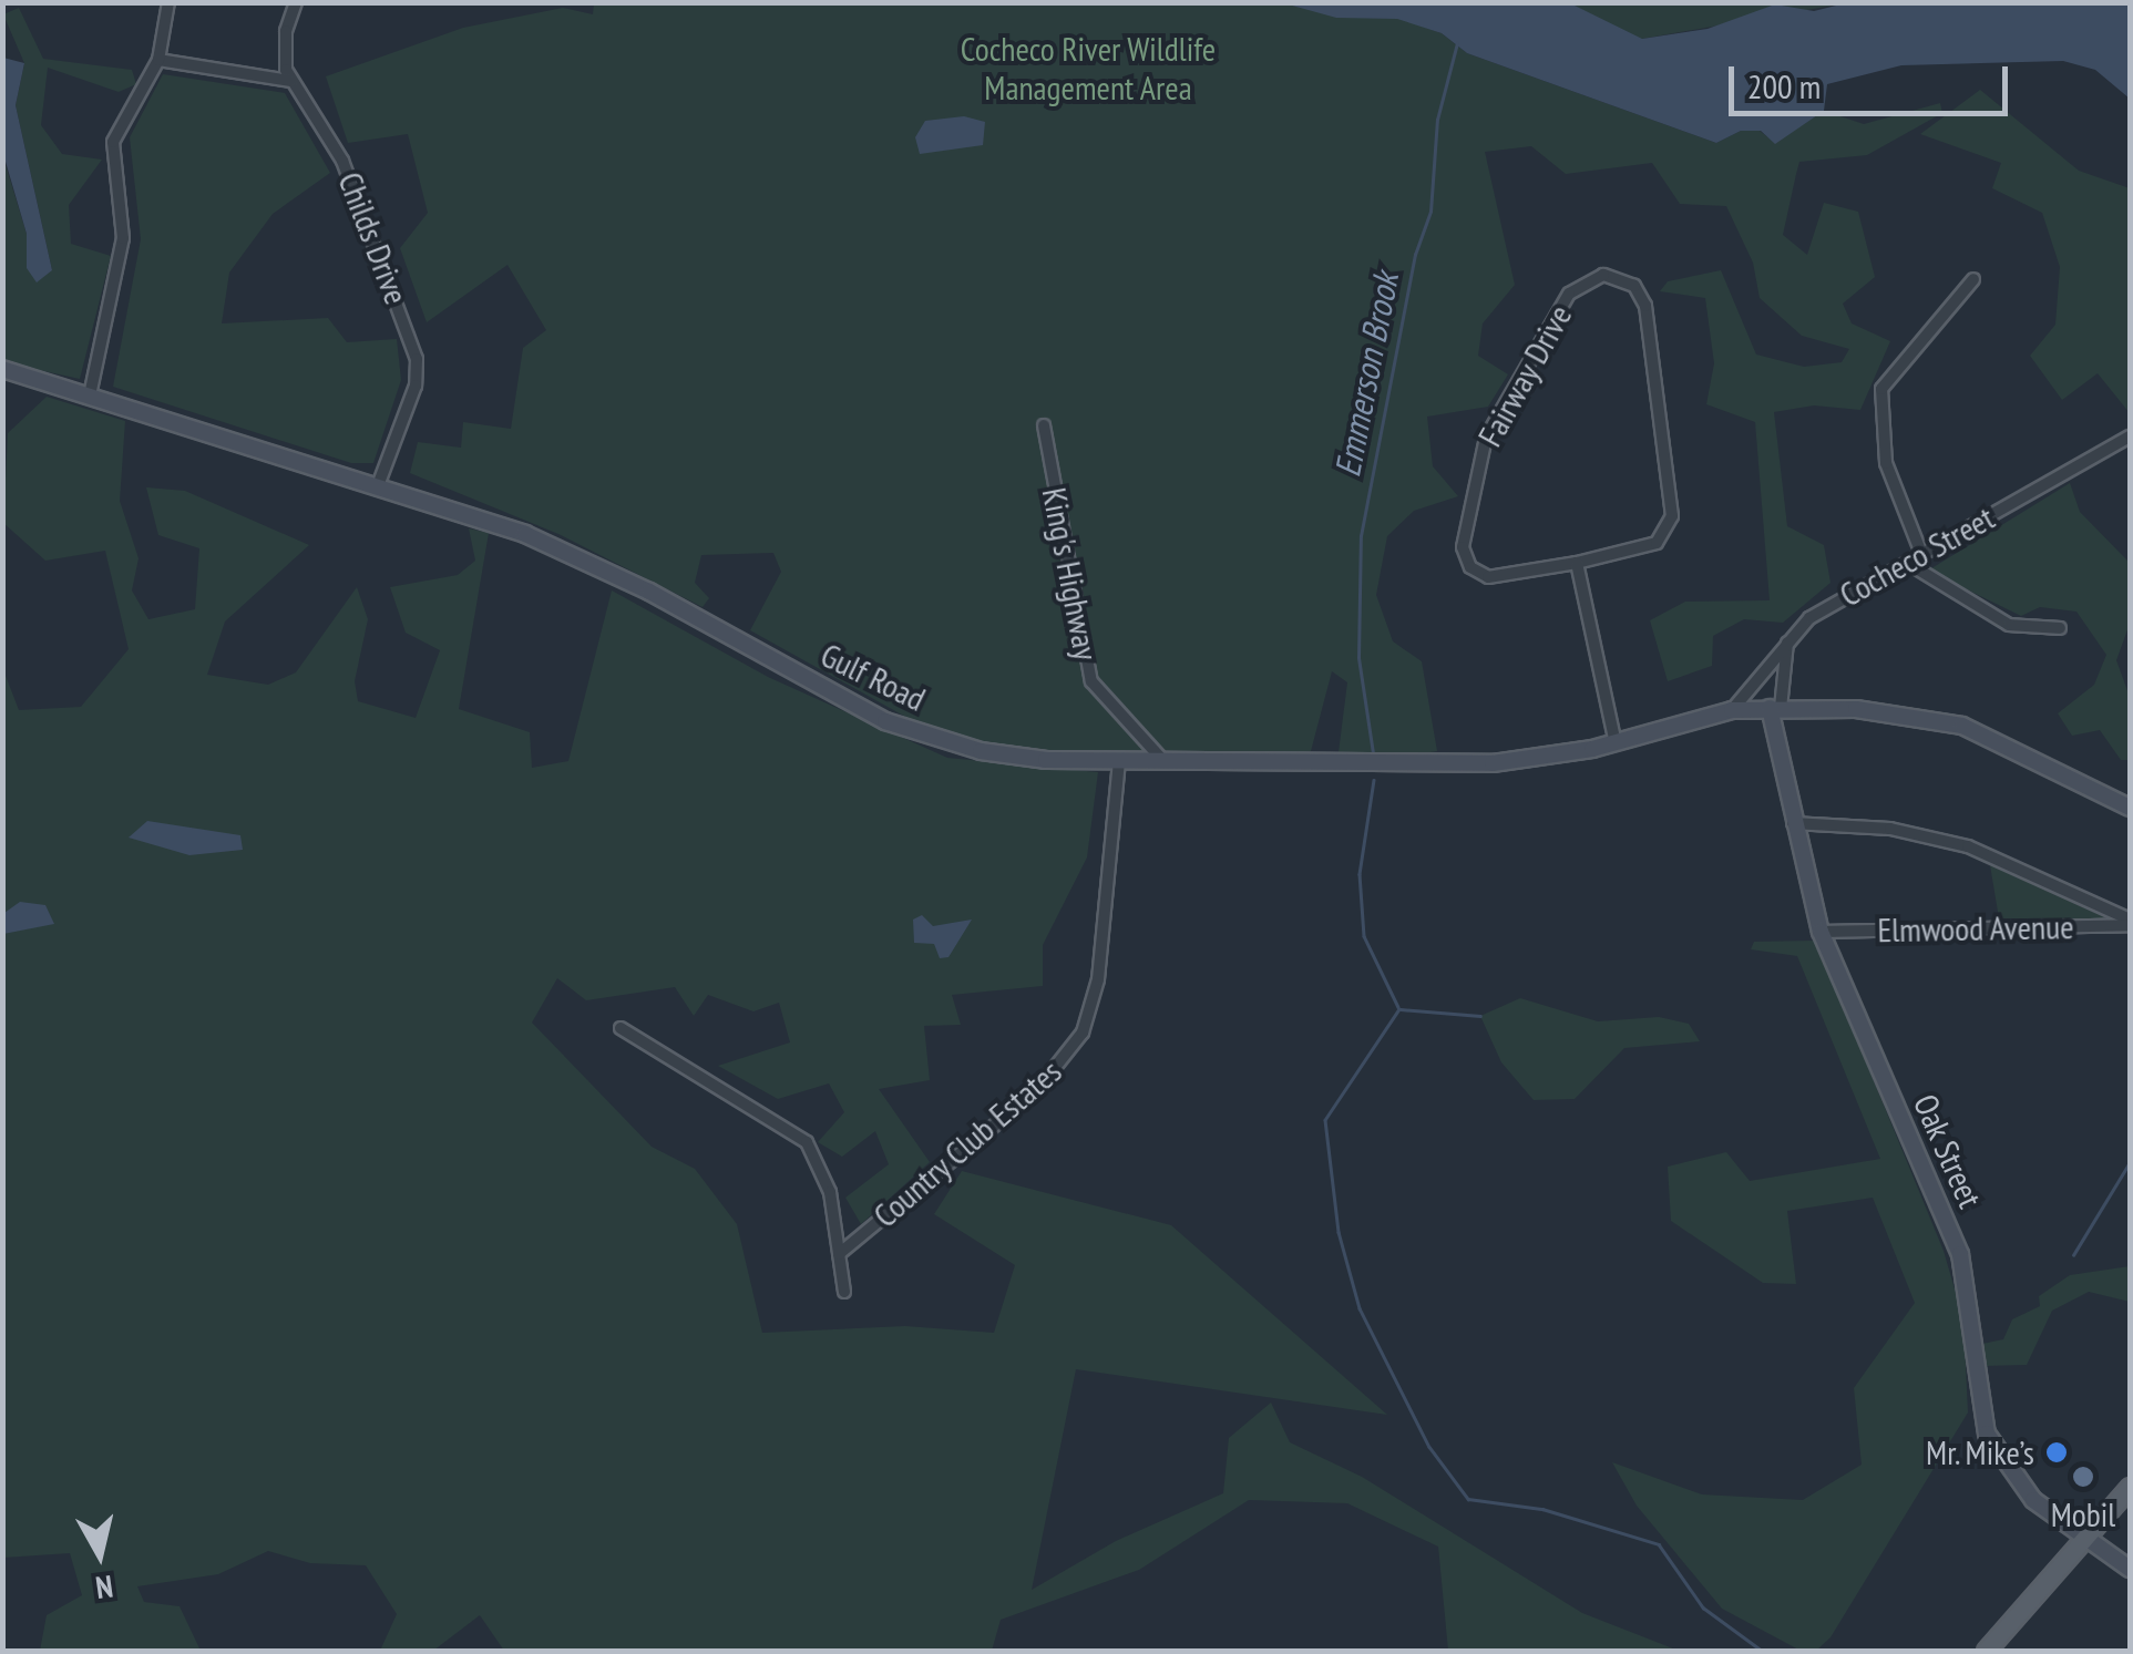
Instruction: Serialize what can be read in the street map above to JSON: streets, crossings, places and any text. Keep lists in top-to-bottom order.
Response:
{
  "streets": {
    "street": [
      "Childs Drive",
      "Fairway Drive",
      "Cocheco Street",
      "King's Highway",
      "Gulf Road",
      "Elmwood Avenue",
      "Country Club Estates",
      "Oak Street"
    ]
  },
  "crossings": [
    ["Childs Drive", "Gulf Road"],
    ["Cocheco Street", "Gulf Road"],
    ["King's Highway", "Gulf Road"],
    ["Gulf Road", "Country Club Estates"],
    ["Gulf Road", "Oak Street"],
    ["Elmwood Avenue", "Oak Street"]
  ],
  "water": ["Emmerson Brook"],
  "parks": ["Cocheco River Wildlife Management Area"],
  "places": ["Mr. Mike’s", "Mobil"],
  "scale_bar": "200 m",
  "north": "bottom"
}
